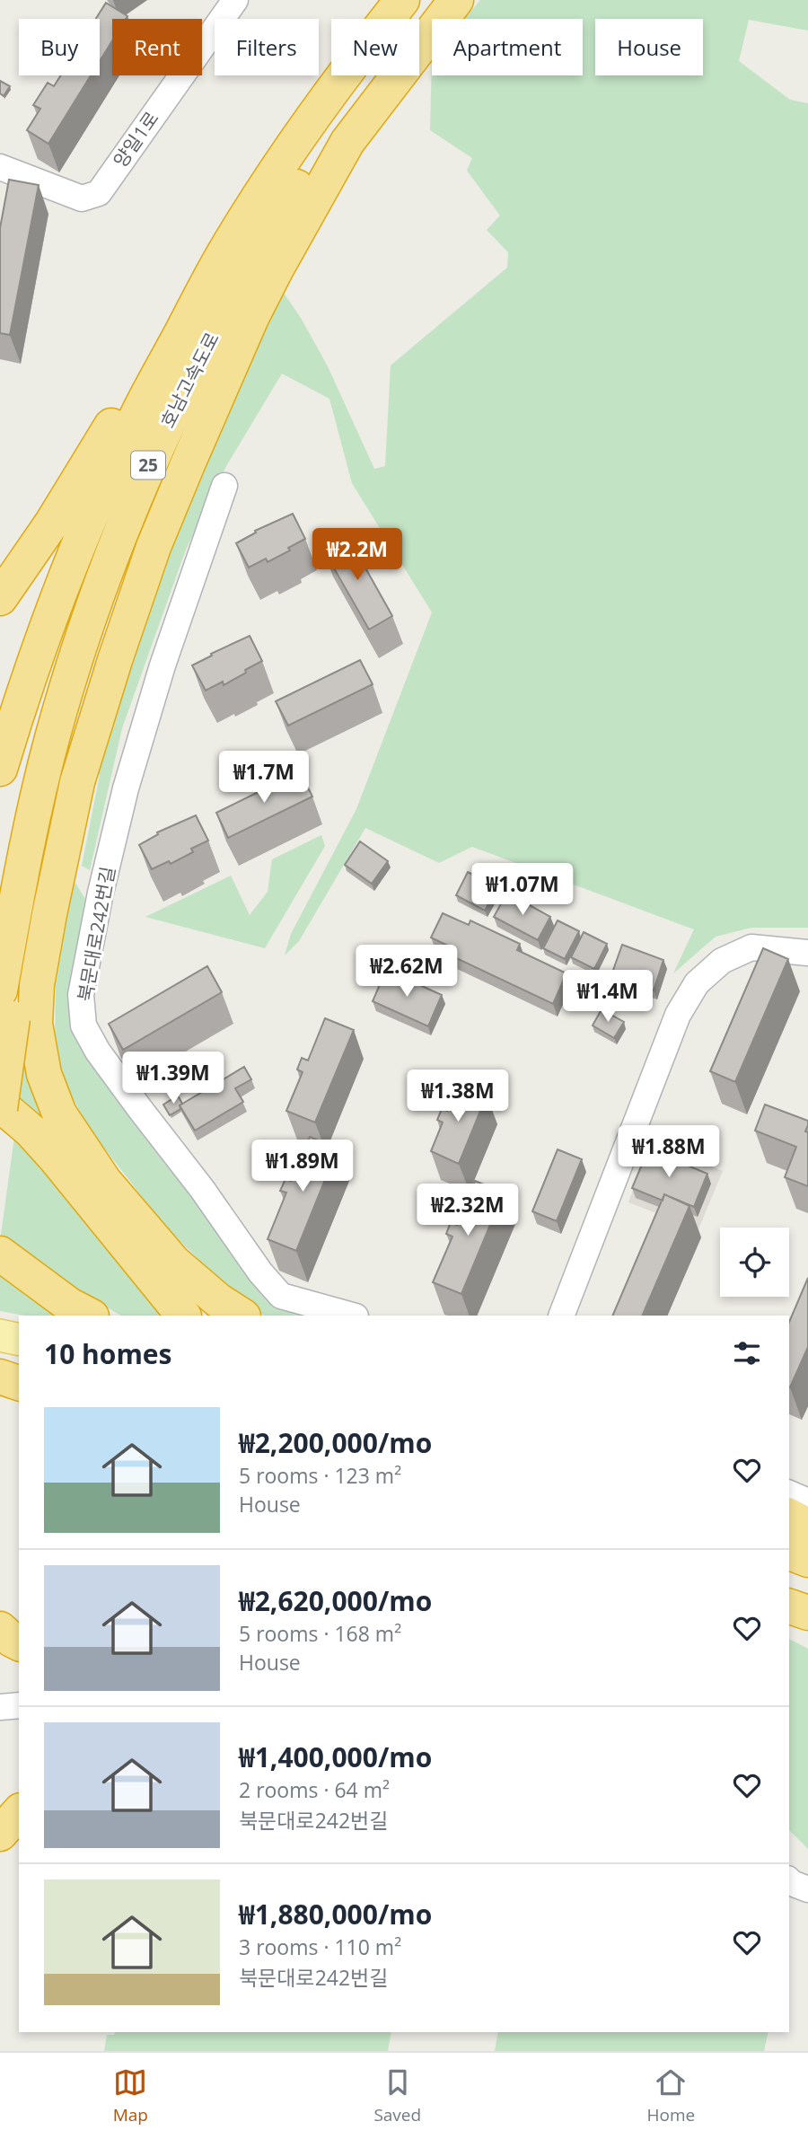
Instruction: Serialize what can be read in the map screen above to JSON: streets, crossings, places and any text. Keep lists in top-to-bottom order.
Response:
{
  "streets": {
    "highway": ["호남고속도로", "25"],
    "street": ["양일1로", "북문대로242번길"]
  },
  "page": {
    "chip": [
      "Buy",
      "Rent",
      "Filters",
      "New",
      "Apartment",
      "House"
    ],
    "price": [
      "₩2.2M",
      "₩1.7M",
      "₩1.07M",
      "₩2.62M",
      "₩1.4M",
      "₩1.39M",
      "₩1.38M",
      "₩1.88M",
      "₩1.89M",
      "₩2.32M"
    ],
    "heading": "10 homes",
    "list": [
      {
        "name": "₩2,200,000/mo",
        "note": "5 rooms · 123 m² · House"
      },
      {
        "name": "₩2,620,000/mo",
        "note": "5 rooms · 168 m² · House"
      },
      {
        "name": "₩1,400,000/mo",
        "note": "2 rooms · 64 m² · 북문대로242번길"
      },
      {
        "name": "₩1,880,000/mo",
        "note": "3 rooms · 110 m² · 북문대로242번길"
      }
    ],
    "tabs": ["Map", "Saved", "Home"]
  }
}
